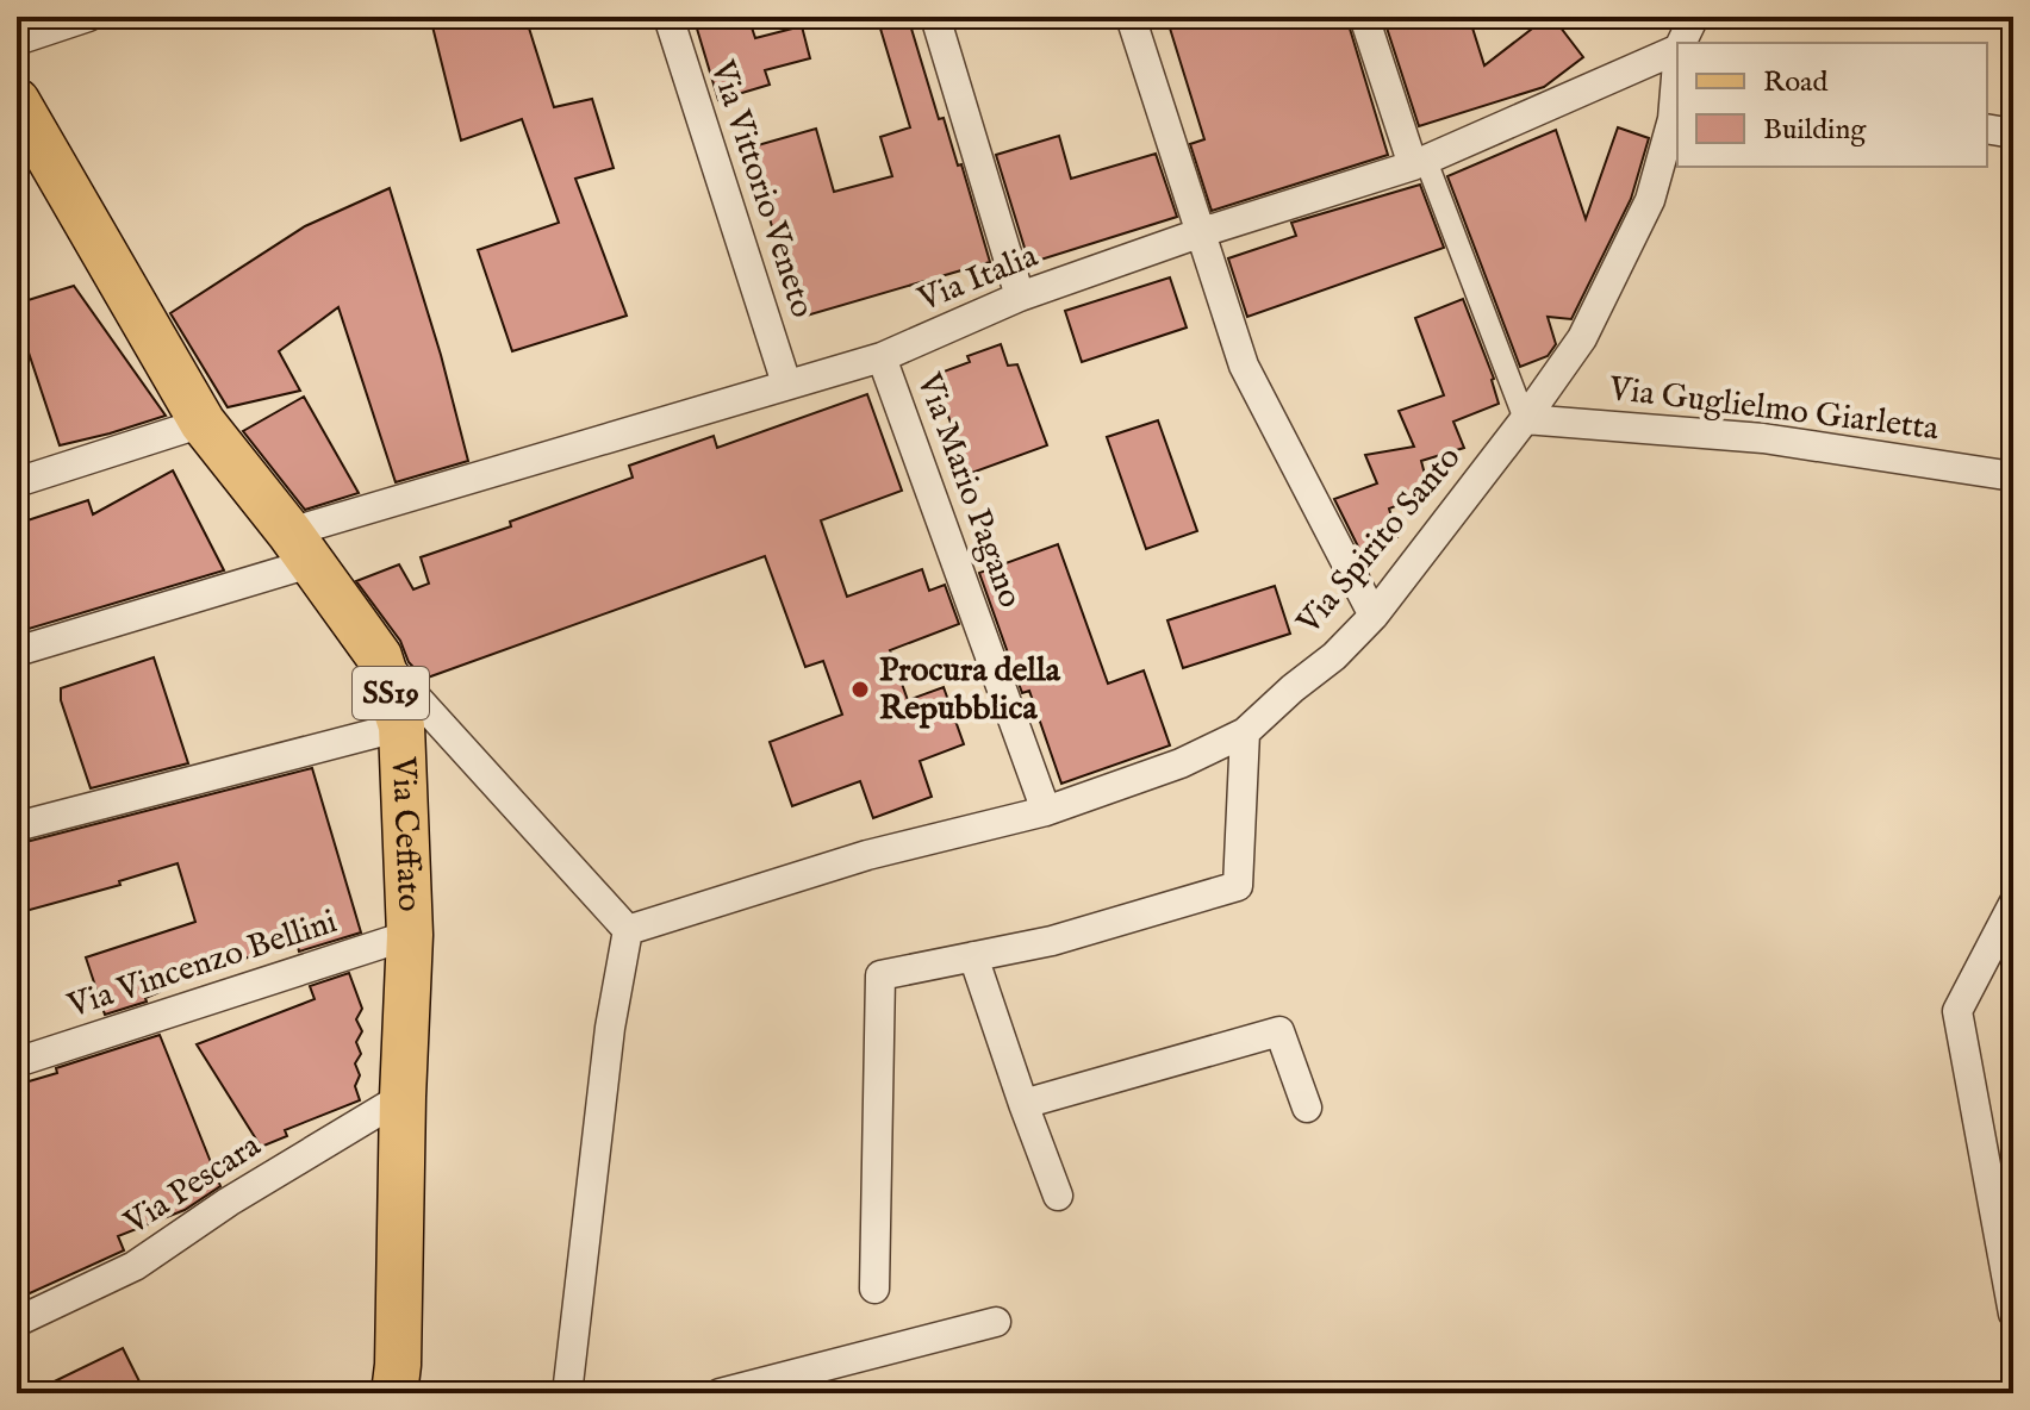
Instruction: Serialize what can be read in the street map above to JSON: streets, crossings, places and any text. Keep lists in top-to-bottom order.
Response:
{
  "streets": {
    "main road": ["SS19", "Via Ceffato"],
    "street": [
      "Via Vittorio Veneto",
      "Via Italia",
      "Via Guglielmo Giarletta",
      "Via Mario Pagano",
      "Via Spirito Santo",
      "Via Vincenzo Bellini",
      "Via Pescara"
    ]
  },
  "crossings": [
    ["Via Vittorio Veneto", "Via Italia"],
    ["Via Italia", "Via Mario Pagano"],
    ["Via Italia", "Via Ceffato"],
    ["Via Guglielmo Giarletta", "Via Spirito Santo"],
    ["Via Mario Pagano", "Via Spirito Santo"],
    ["Via Ceffato", "Via Vincenzo Bellini"],
    ["Via Ceffato", "Via Pescara"]
  ],
  "places": ["Procura della Repubblica"],
  "legend": ["Road", "Building"]
}
